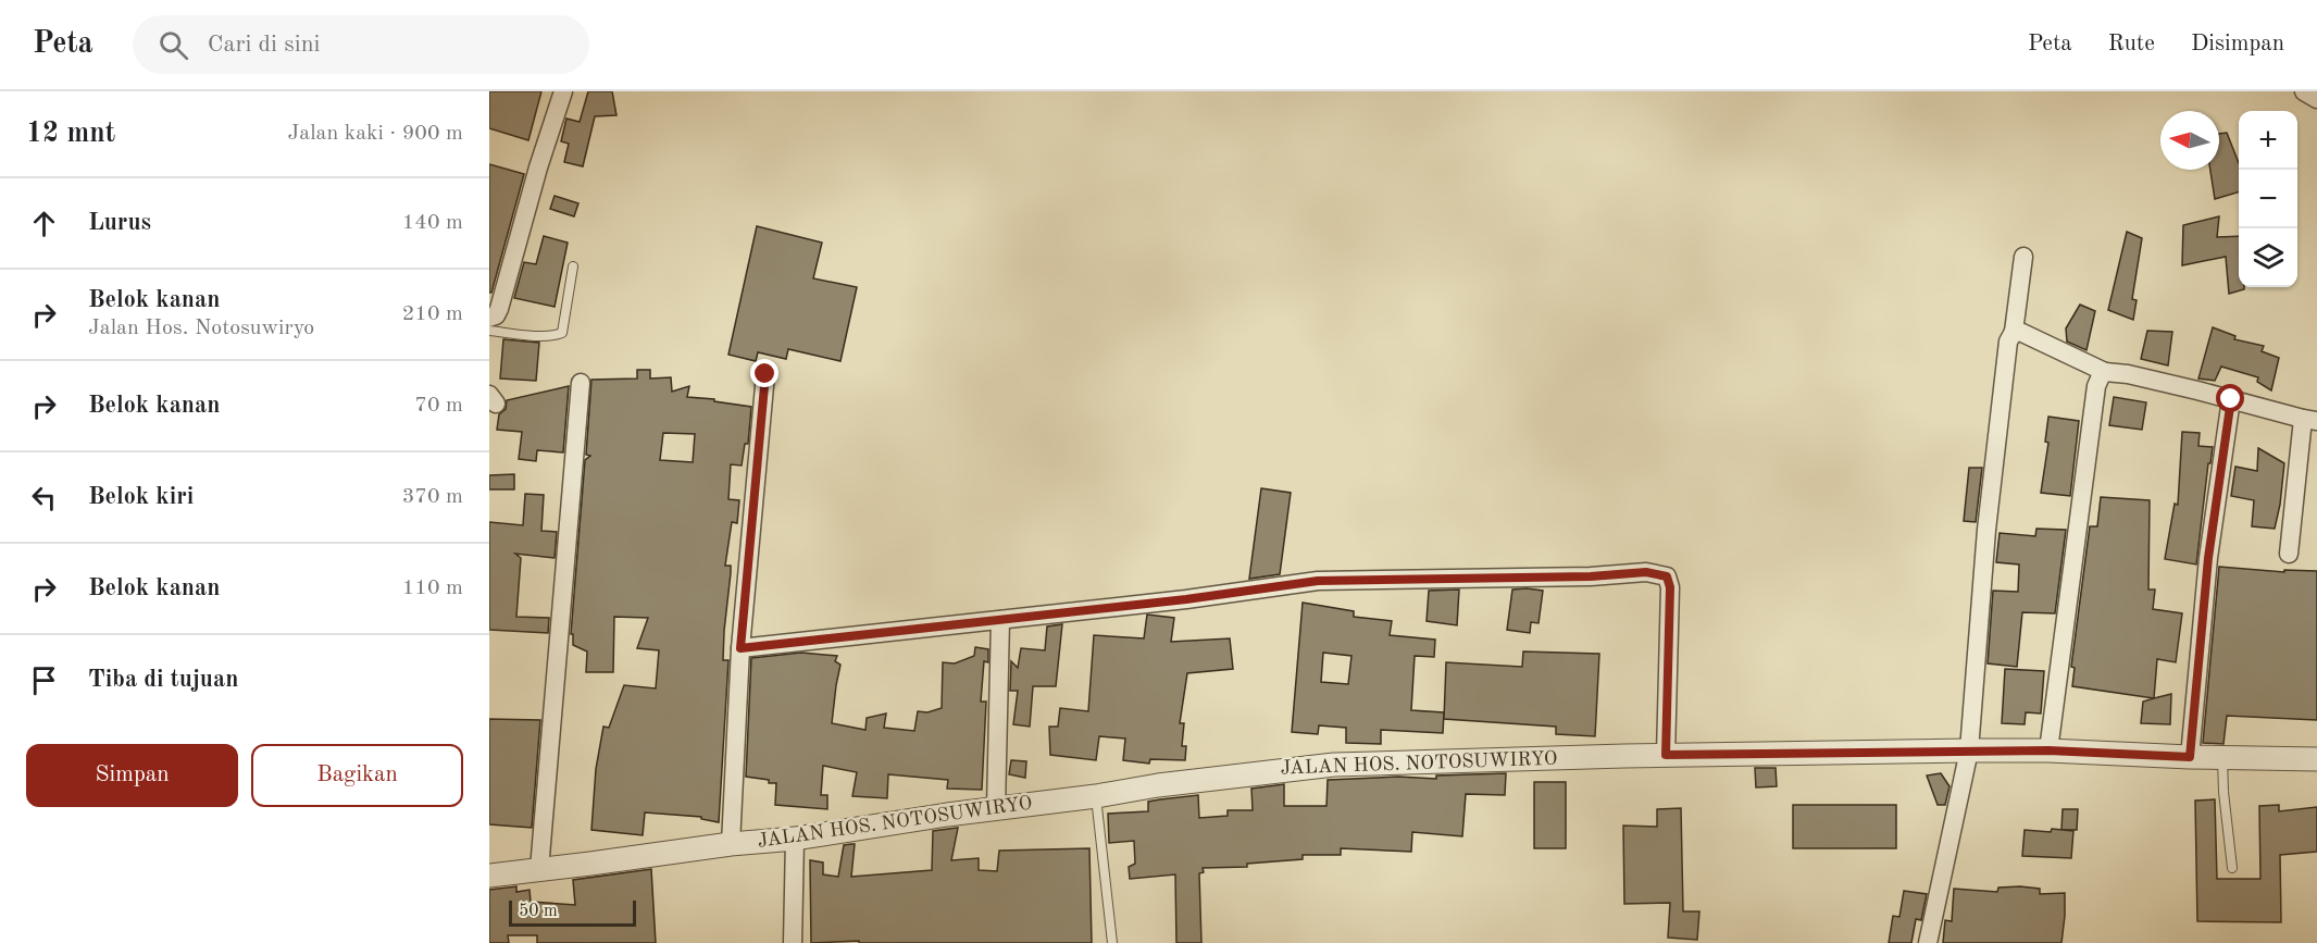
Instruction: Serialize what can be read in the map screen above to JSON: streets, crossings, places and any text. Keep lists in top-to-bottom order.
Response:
{
  "streets": {
    "street": ["JALAN HOS. NOTOSUWIRYO"]
  },
  "scale_bar": "50 m",
  "north": "left",
  "page": {
    "header": "Peta",
    "search": "Cari di sini",
    "nav": ["Peta", "Rute", "Disimpan"],
    "heading": ["12 mnt", "Jalan kaki · 900 m"],
    "map_buttons": ["+", "−"],
    "list": [
      ["Lurus", "140 m"],
      ["Belok kanan", "Jalan Hos. Notosuwiryo", "210 m"],
      ["Belok kanan", "70 m"],
      ["Belok kiri", "370 m"],
      ["Belok kanan", "110 m"],
      "Tiba di tujuan"
    ],
    "buttons": ["Simpan", "Bagikan"],
    "scale": "50 m"
  }
}
